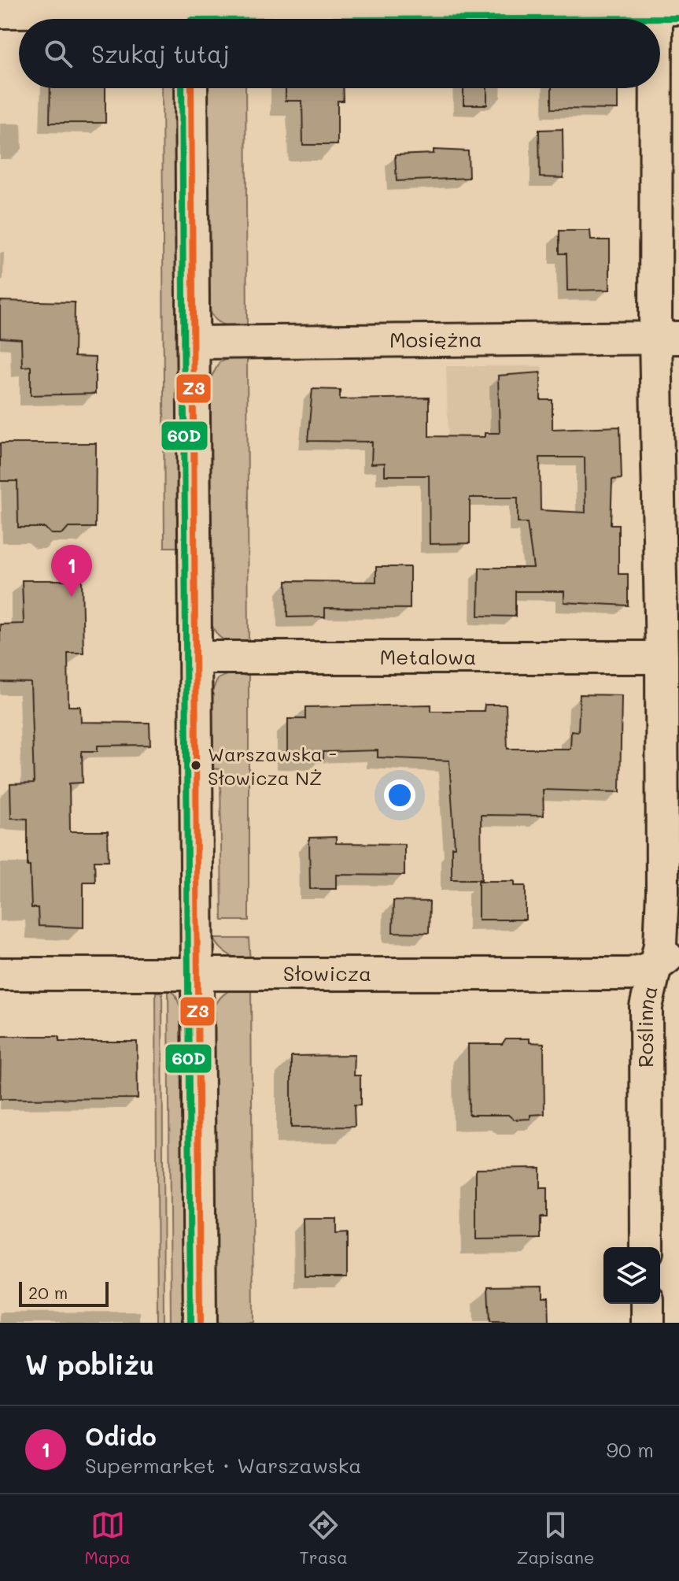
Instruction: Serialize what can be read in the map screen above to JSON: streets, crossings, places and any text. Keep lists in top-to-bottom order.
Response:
{
  "streets": {
    "street": [
      "Mosiężna",
      "Metalowa",
      "Słowicza",
      "Roślinna"
    ]
  },
  "crossings": [
    ["Mosiężna", "Roślinna"],
    ["Metalowa", "Roślinna"],
    ["Słowicza", "Roślinna"]
  ],
  "places": ["Warszawska - Słowicza NŻ"],
  "lines": ["transit line 60D", "transit line Z3"],
  "scale_bar": "20 m",
  "page": {
    "search": "Szukaj tutaj",
    "pins": "1",
    "scale": "20 m",
    "heading": "W pobliżu",
    "list": [
      {
        "mark": "1",
        "name": "Odido",
        "note": "Supermarket · Warszawska",
        "value": "90 m"
      }
    ],
    "nav": ["Mapa", "Trasa", "Zapisane"]
  }
}
